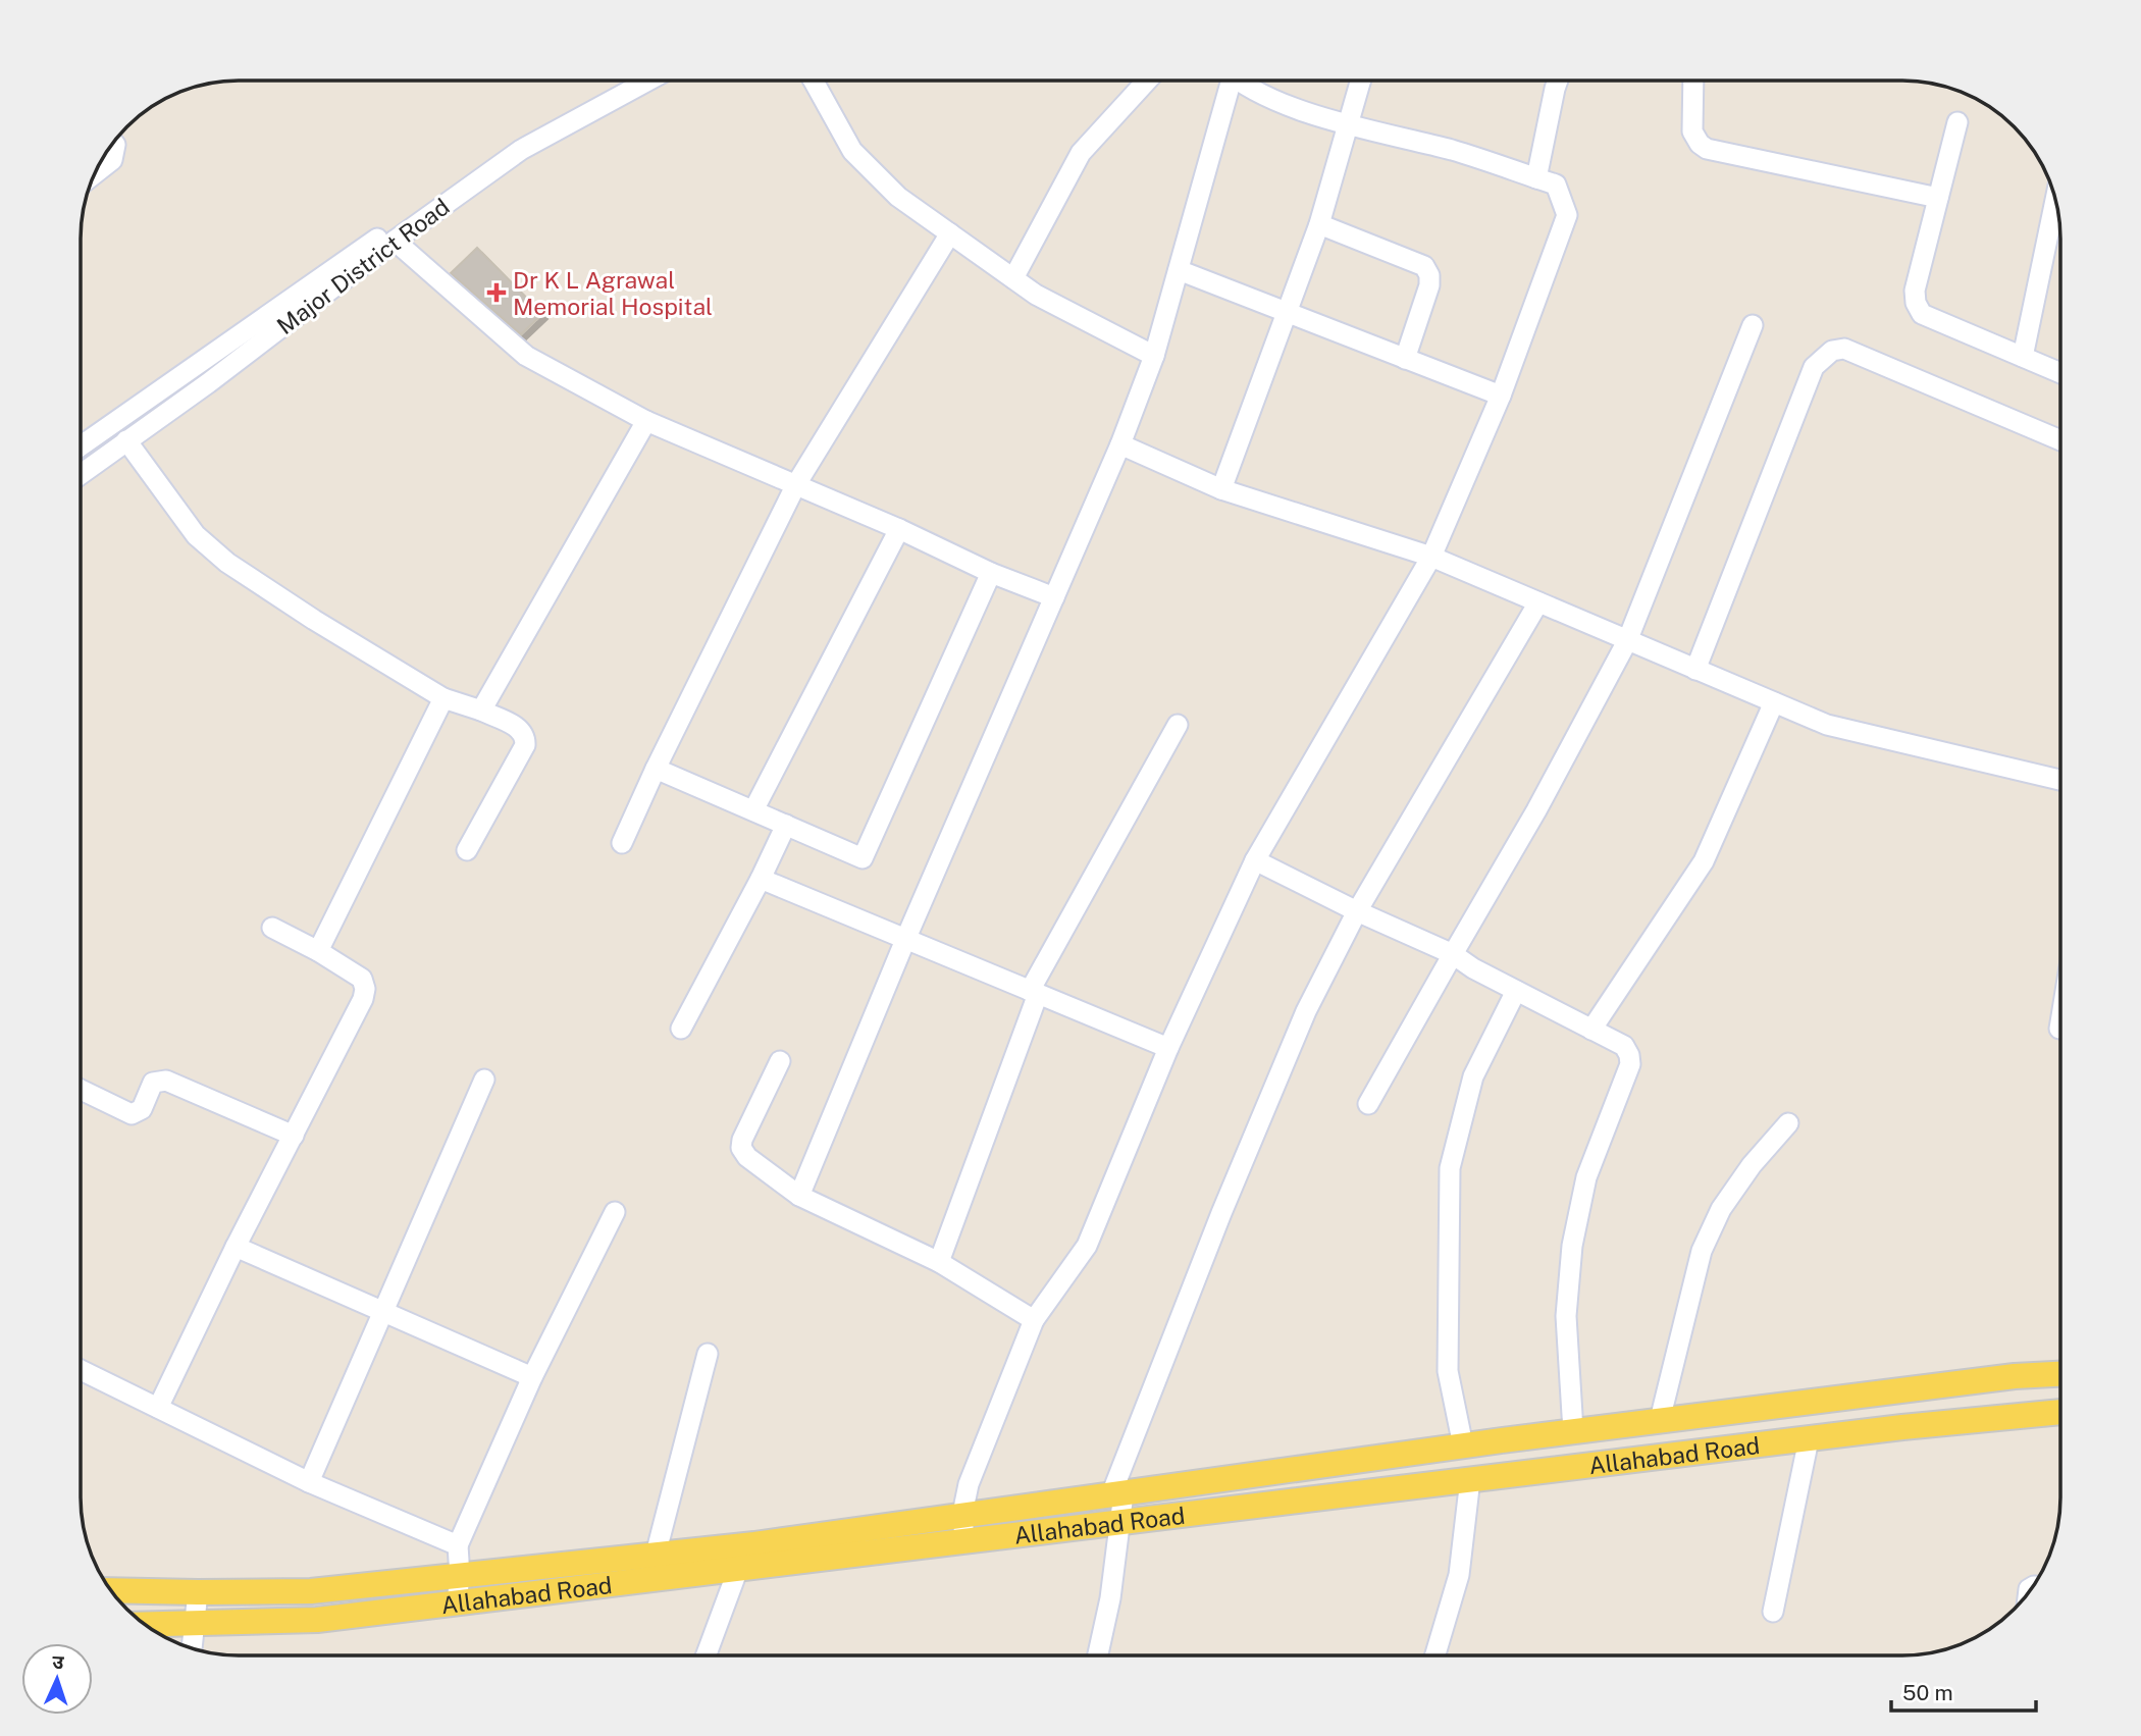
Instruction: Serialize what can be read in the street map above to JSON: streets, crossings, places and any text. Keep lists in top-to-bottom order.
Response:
{
  "streets": {
    "main road": ["Allahabad Road"],
    "street": ["Major District Road"]
  },
  "places": {
    "health": ["Dr K L Agrawal Memorial Hospital"]
  },
  "scale_bar": "50 m",
  "north": "top"
}
